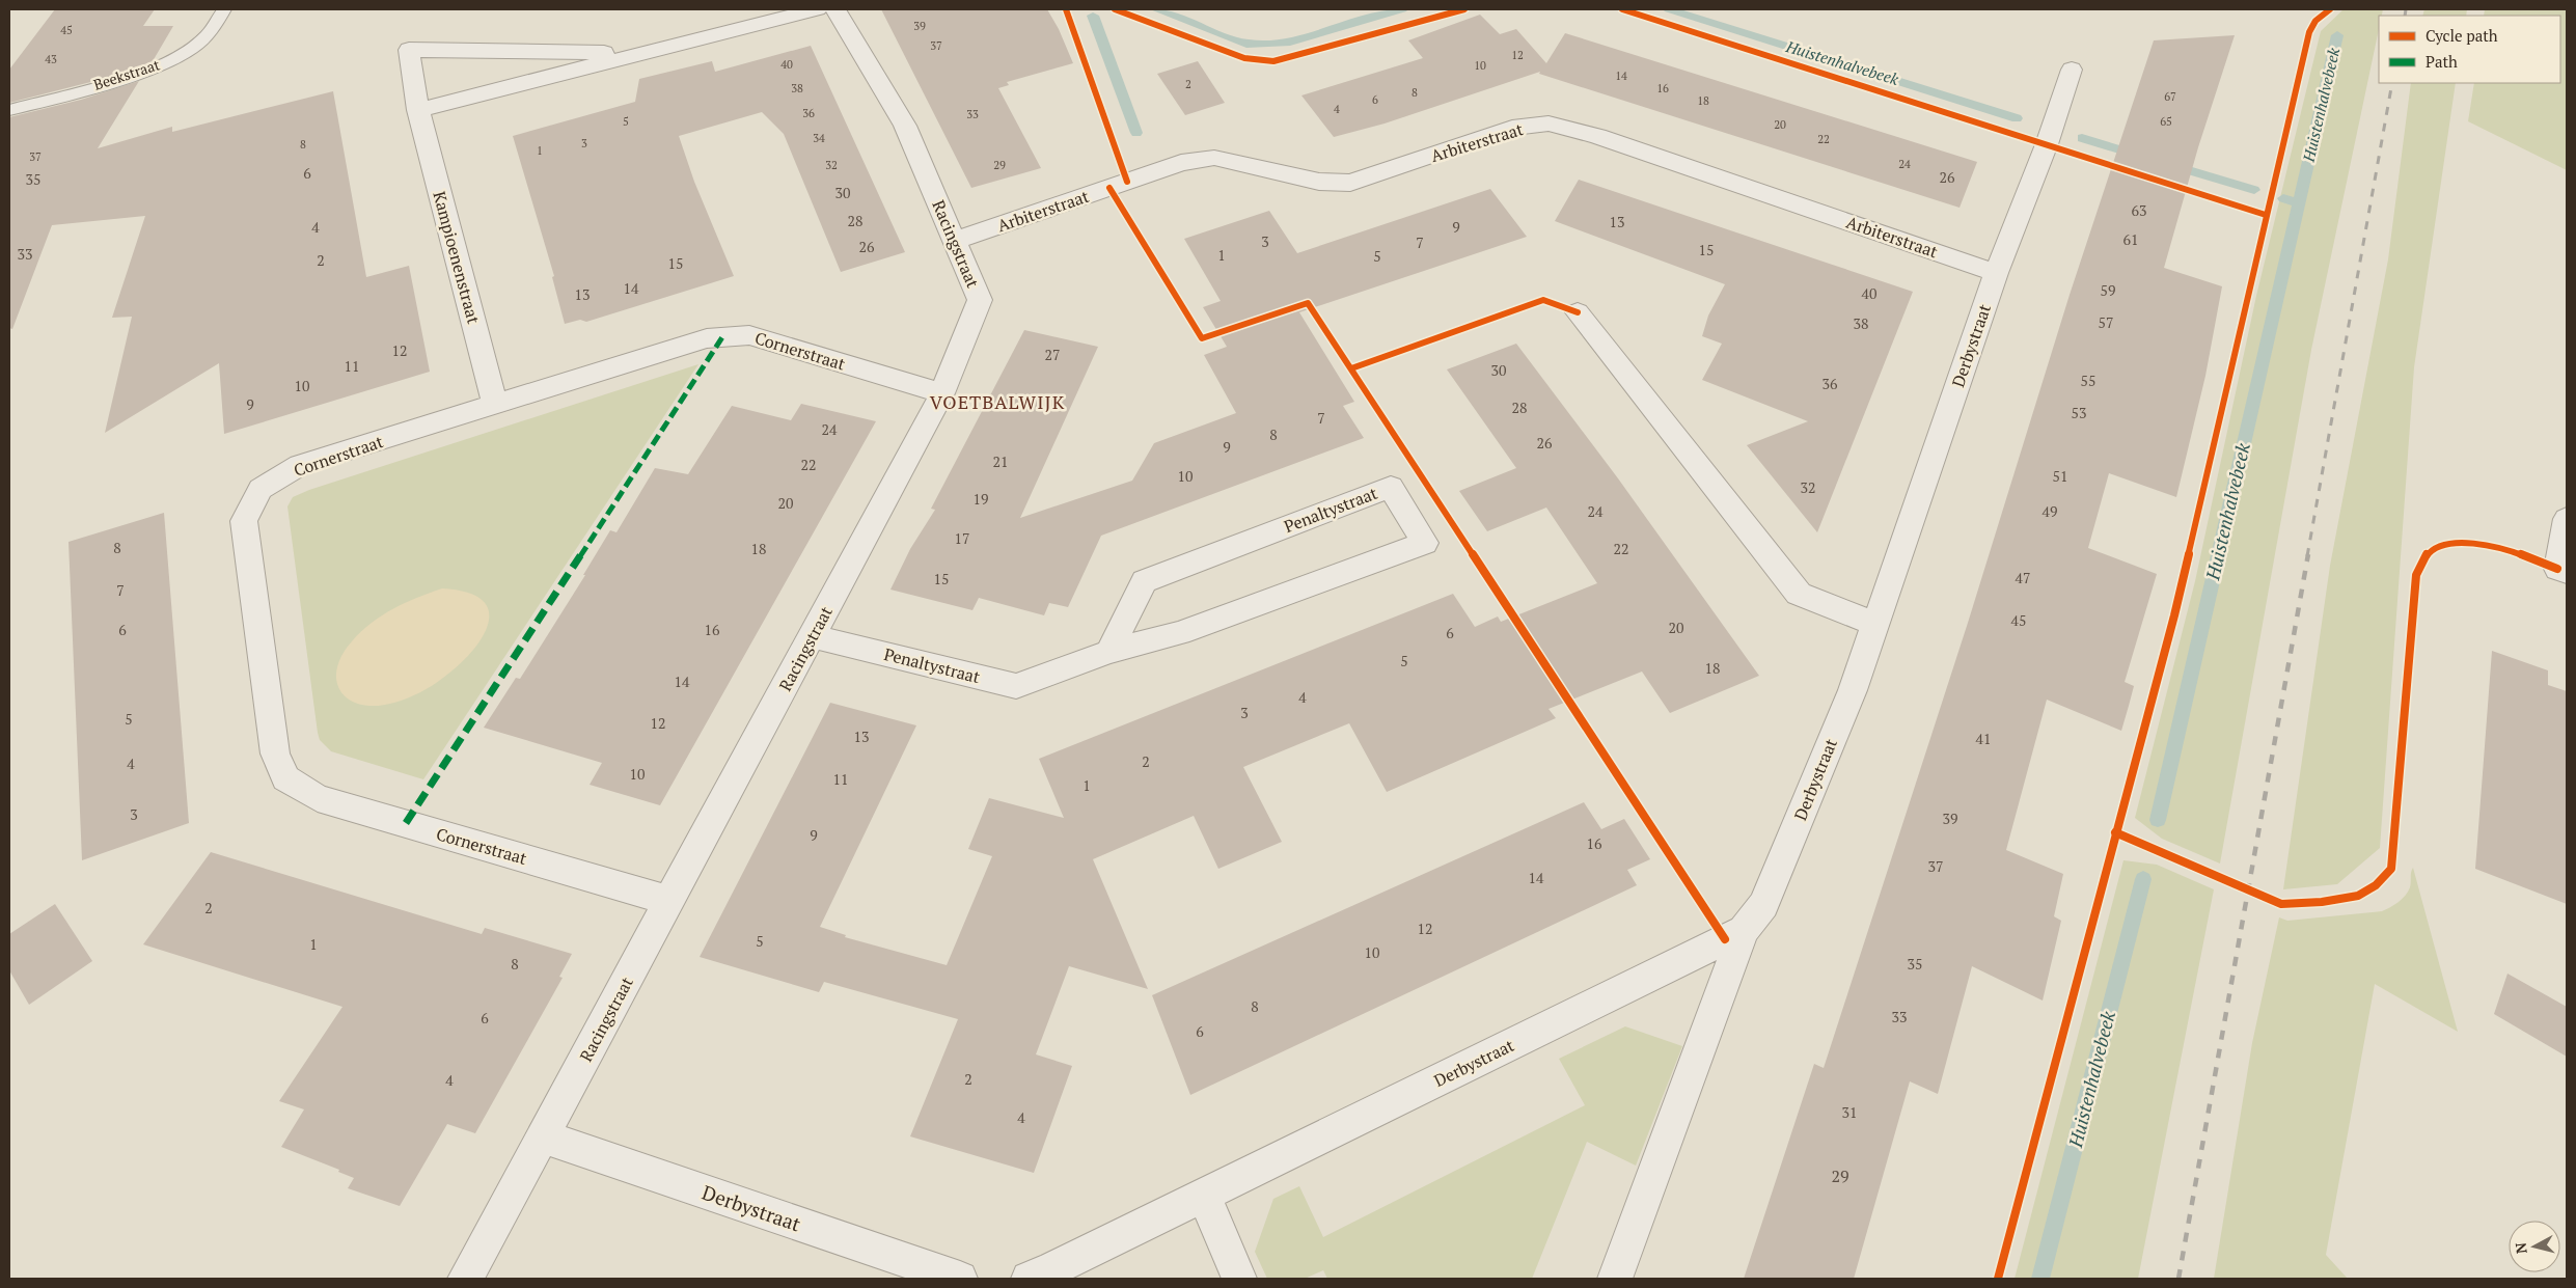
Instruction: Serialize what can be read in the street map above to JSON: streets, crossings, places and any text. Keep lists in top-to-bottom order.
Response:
{
  "streets": {
    "street": [
      "Arbiterstraat",
      "Racingstraat",
      "Kampioenenstraat",
      "Derbystraat",
      "Cornerstraat",
      "Penaltystraat"
    ],
    "lane": ["Beekstraat"]
  },
  "crossings": [
    ["Arbiterstraat", "Racingstraat"],
    ["Arbiterstraat", "Derbystraat"],
    ["Racingstraat", "Derbystraat"],
    ["Racingstraat", "Cornerstraat"],
    ["Racingstraat", "Penaltystraat"],
    ["Kampioenenstraat", "Cornerstraat"]
  ],
  "districts": ["VOETBALWIJK"],
  "water": ["Huistenhalvebeek"],
  "house_numbers": [
    "39",
    "45",
    "37",
    "12",
    "43",
    "40",
    "10",
    "14",
    "2",
    "38",
    "16",
    "8",
    "67",
    "6",
    "18",
    "4",
    "36",
    "33",
    "5",
    "65",
    "20",
    "34",
    "22",
    "3",
    "8",
    "1",
    "37",
    "24",
    "32",
    "29",
    "6",
    "26",
    "35",
    "30",
    "63",
    "28",
    "13",
    "4",
    "9",
    "61",
    "3",
    "7",
    "26",
    "15",
    "33",
    "1",
    "5",
    "2",
    "15",
    "14",
    "59",
    "40",
    "13",
    "57",
    "38",
    "12",
    "27",
    "11",
    "30",
    "55",
    "36",
    "10",
    "9",
    "28",
    "53",
    "7",
    "24",
    "8",
    "26",
    "9",
    "21",
    "22",
    "10",
    "51",
    "32",
    "19",
    "20",
    "24",
    "49",
    "17",
    "8",
    "18",
    "22",
    "47",
    "15",
    "7",
    "45",
    "20",
    "6",
    "16",
    "6",
    "5",
    "18",
    "14",
    "4",
    "3",
    "5",
    "12",
    "13",
    "41",
    "2",
    "4",
    "10",
    "11",
    "1",
    "3",
    "39",
    "9",
    "16",
    "37",
    "14",
    "2",
    "12",
    "5",
    "1",
    "10",
    "8",
    "35",
    "8",
    "33",
    "6",
    "6",
    "2",
    "4",
    "31",
    "4",
    "29"
  ],
  "legend": ["Cycle path", "Path"],
  "north": "left"
}
